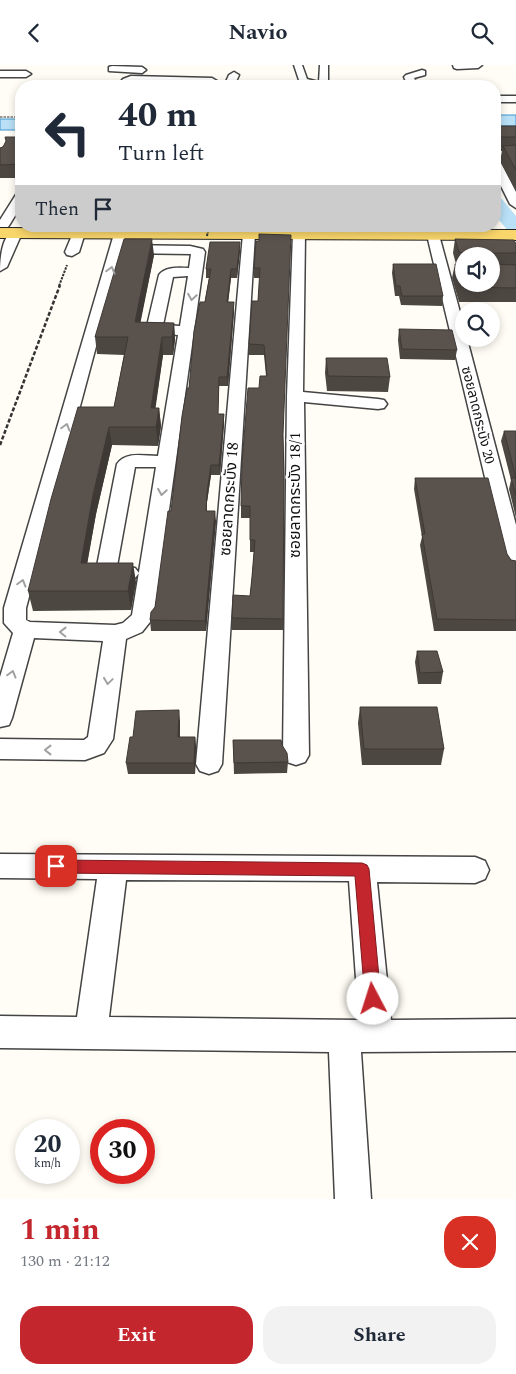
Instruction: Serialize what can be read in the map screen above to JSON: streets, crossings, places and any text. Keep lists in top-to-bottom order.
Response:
{
  "streets": {
    "street": ["ซอยลาดกระบัง 20", "ซอยลาดกระบัง 18/1", "ซอยลาดกระบัง 18"]
  },
  "page": {
    "header": "Navio",
    "turn": ["40 m", "Turn left"],
    "then": "Then",
    "speed": "20 km/h",
    "limit": "30",
    "heading": ["1 min", "130 m · 21:12"],
    "buttons": ["Exit", "Share"]
  }
}
